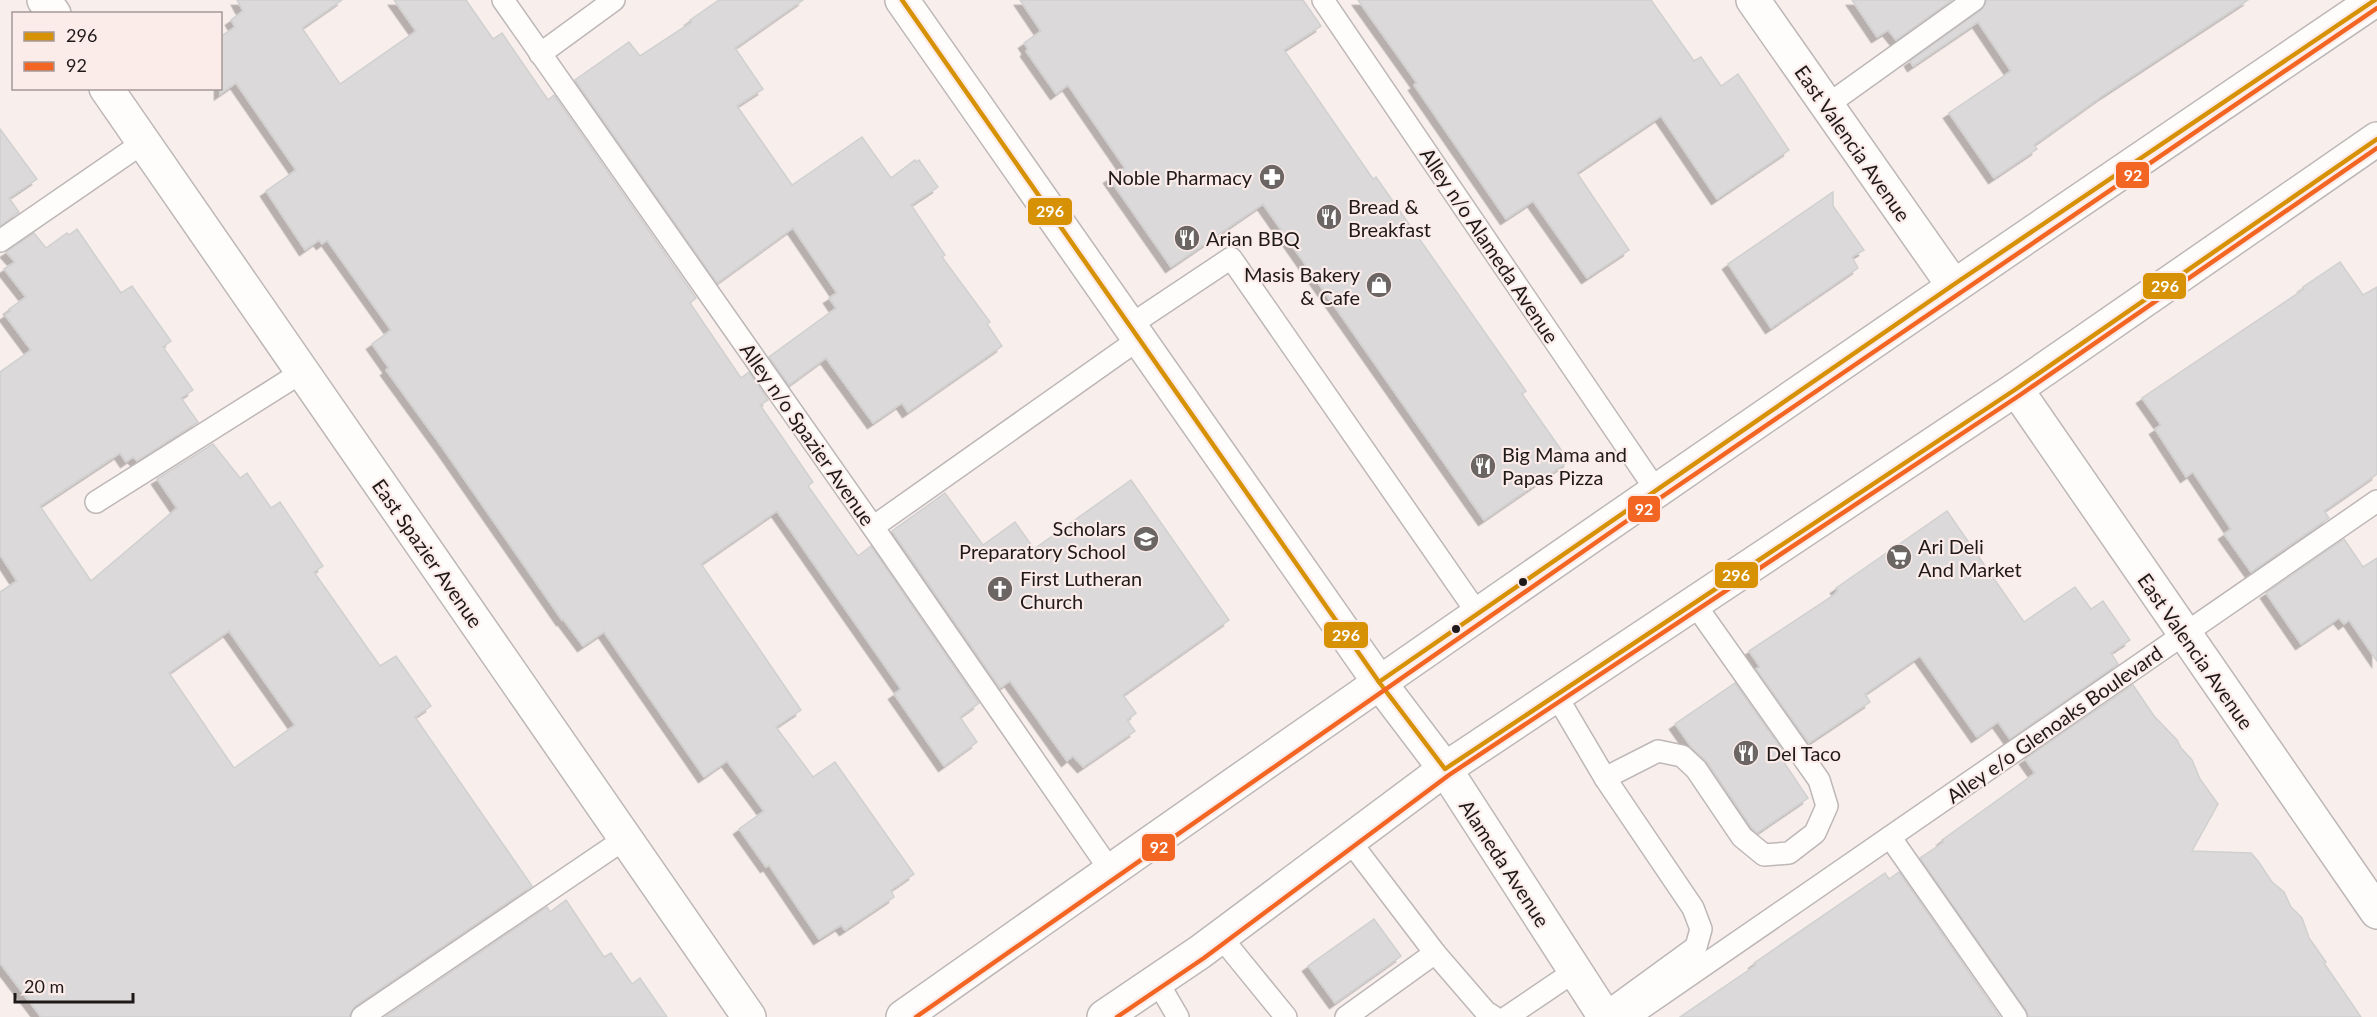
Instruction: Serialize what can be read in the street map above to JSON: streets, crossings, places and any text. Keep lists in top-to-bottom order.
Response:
{
  "streets": {
    "main road": ["East Valencia Avenue", "East Spazier Avenue", "Alameda Avenue"],
    "lane": ["Alley n/o Alameda Avenue", "Alley n/o Spazier Avenue", "Alley e/o Glenoaks Boulevard"]
  },
  "crossings": [
    ["East Valencia Avenue", "Alley e/o Glenoaks Boulevard"],
    ["Alley e/o Glenoaks Boulevard", "Alameda Avenue"]
  ],
  "places": {
    "pharmacy": ["Noble Pharmacy"],
    "restaurant": [
      "Bread & Breakfast",
      "Arian BBQ",
      "Big Mama and Papas Pizza",
      "Del Taco"
    ],
    "shop": ["Masis Bakery & Cafe"],
    "school or university": ["Scholars Preparatory School"],
    "supermarket": ["Ari Deli And Market"],
    "church": ["First Lutheran Church"]
  },
  "lines": ["transit line 296", "transit line 92"],
  "legend": ["296", "92"],
  "scale_bar": "20 m"
}
